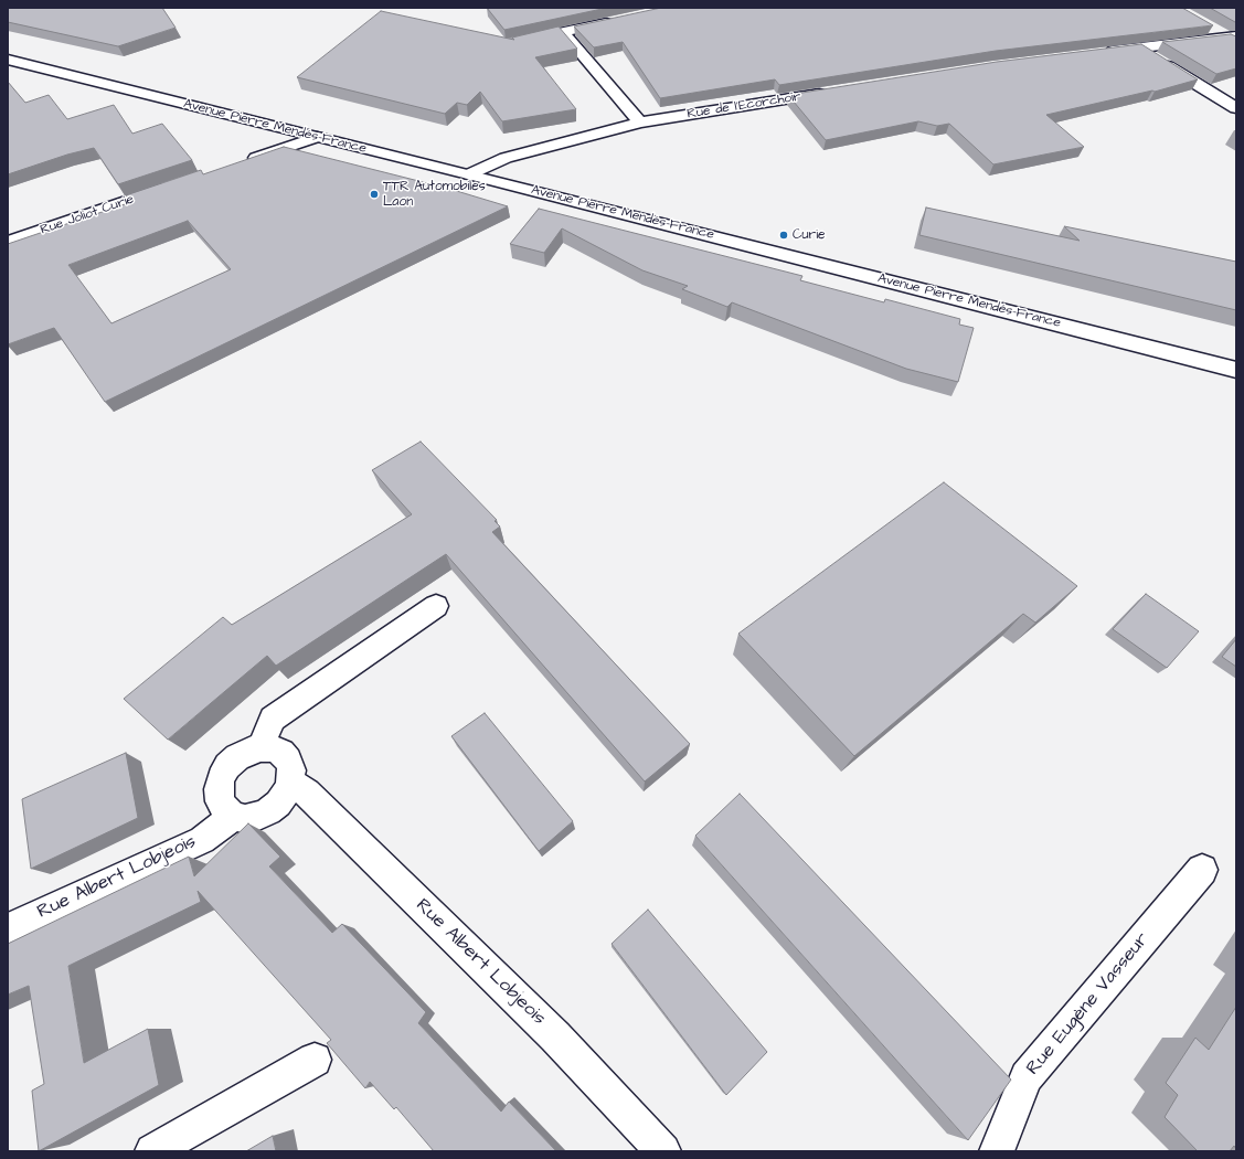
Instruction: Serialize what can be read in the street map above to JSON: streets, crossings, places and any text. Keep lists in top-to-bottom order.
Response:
{
  "streets": {
    "street": [
      "Rue de l'Ecorchoir",
      "Avenue Pierre Mendés-France",
      "Rue Joliot Curie",
      "Rue Albert Lobjeois",
      "Rue Eugène Vasseur"
    ]
  },
  "crossings": [
    ["Rue de l'Ecorchoir", "Avenue Pierre Mendés-France"]
  ],
  "places": ["TTR Automobiles Laon", "Curie"]
}
